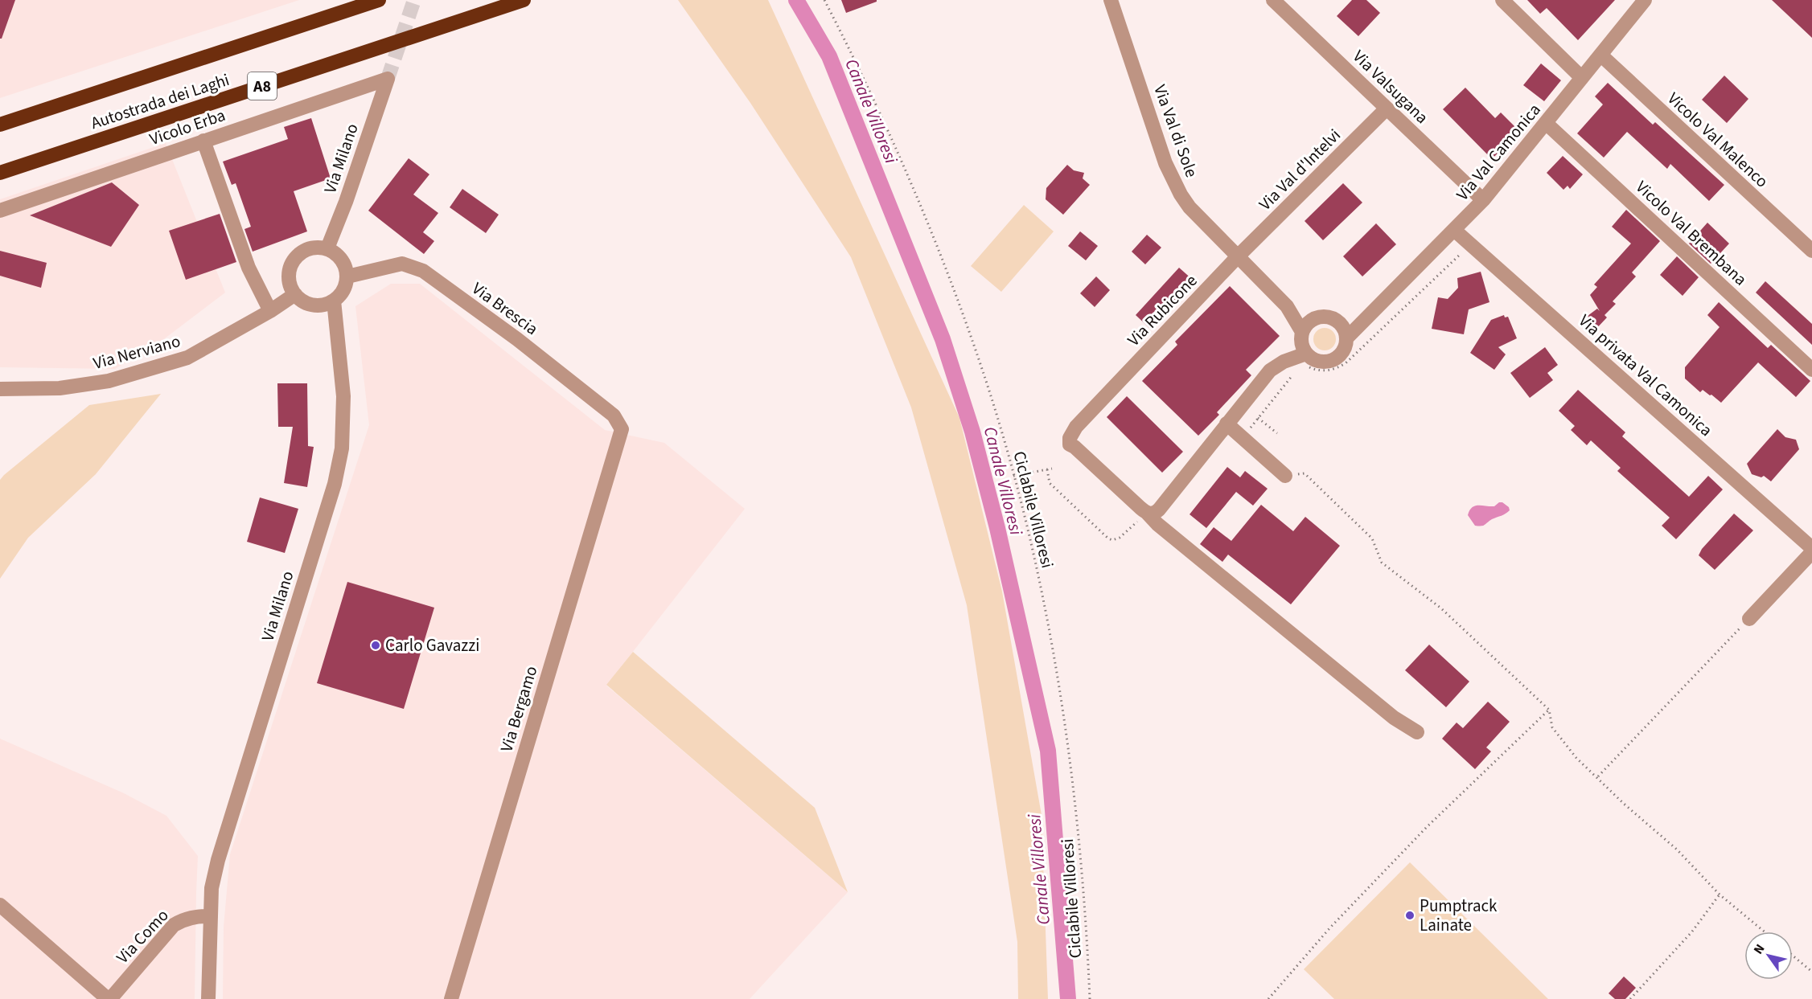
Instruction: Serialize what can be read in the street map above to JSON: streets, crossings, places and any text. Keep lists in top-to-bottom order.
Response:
{
  "streets": {
    "highway": ["A8", "Autostrada dei Laghi"],
    "street": [
      "Via Valsugana",
      "Vicolo Erba",
      "Via Val di Sole",
      "Vicolo Val Malenco",
      "Via Val Camonica",
      "Via Milano",
      "Via Val d'Intelvi",
      "Vicolo Val Brembana",
      "Via Brescia",
      "Via Rubicone",
      "Via Nerviano",
      "Via privata Val Camonica",
      "Via Bergamo",
      "Via Como"
    ],
    "path": ["Ciclabile Villoresi"]
  },
  "crossings": [
    ["Via Valsugana", "Via Val Camonica"],
    ["Via Valsugana", "Via Val d'Intelvi"],
    ["Vicolo Erba", "Via Milano"],
    ["Via Val di Sole", "Via Val d'Intelvi"],
    ["Via Val di Sole", "Via Rubicone"],
    ["Vicolo Val Malenco", "Via Val Camonica"],
    ["Via Val Camonica", "Vicolo Val Brembana"],
    ["Via Val Camonica", "Via privata Val Camonica"],
    ["Via Milano", "Via Brescia"],
    ["Via Milano", "Via Nerviano"],
    ["Via Milano", "Via Como"],
    ["Via Val d'Intelvi", "Via Rubicone"],
    ["Via Brescia", "Via Nerviano"],
    ["Via Brescia", "Via Bergamo"]
  ],
  "water": ["Canale Villoresi"],
  "places": ["Carlo Gavazzi", "Pumptrack Lainate"],
  "north": "top left"
}
